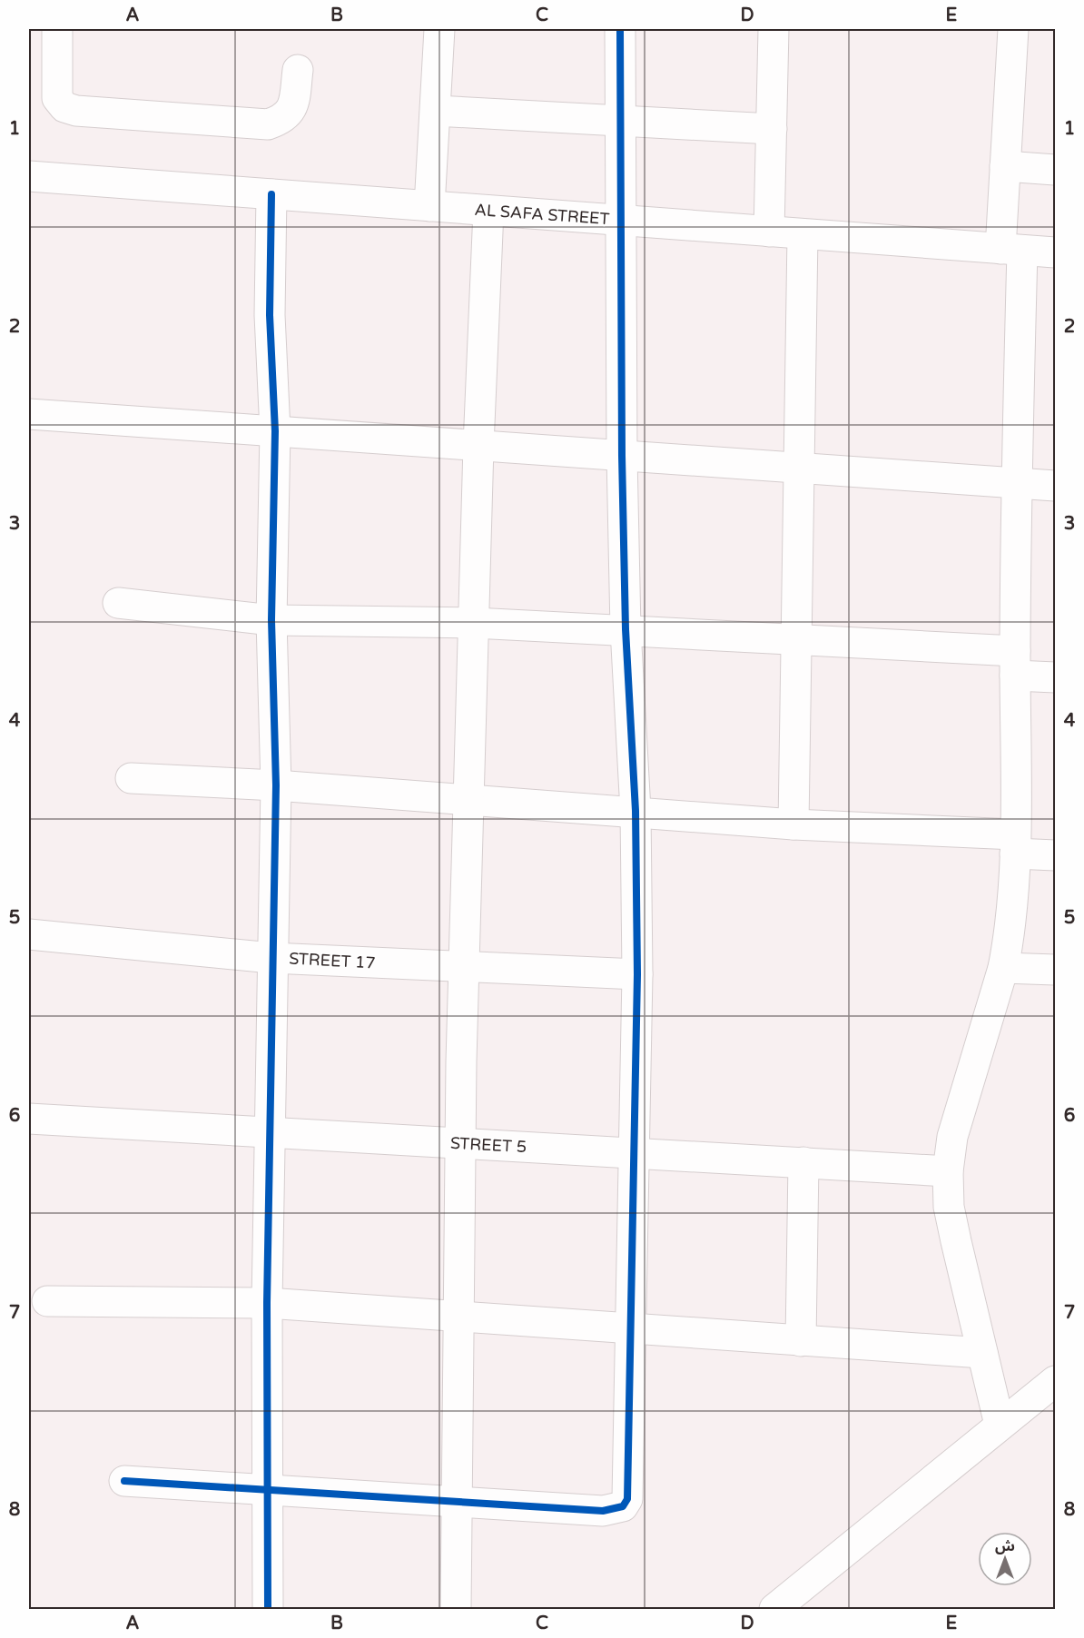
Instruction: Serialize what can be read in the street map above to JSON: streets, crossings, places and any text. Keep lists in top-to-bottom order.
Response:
{
  "streets": {
    "street": ["AL SAFA STREET", "STREET 17", "STREET 5"]
  },
  "north": "top",
  "grid": {
    "columns": [
      "A",
      "B",
      "C",
      "D",
      "E"
    ],
    "rows": [
      "1",
      "2",
      "3",
      "4",
      "5",
      "6",
      "7",
      "8"
    ]
  }
}
